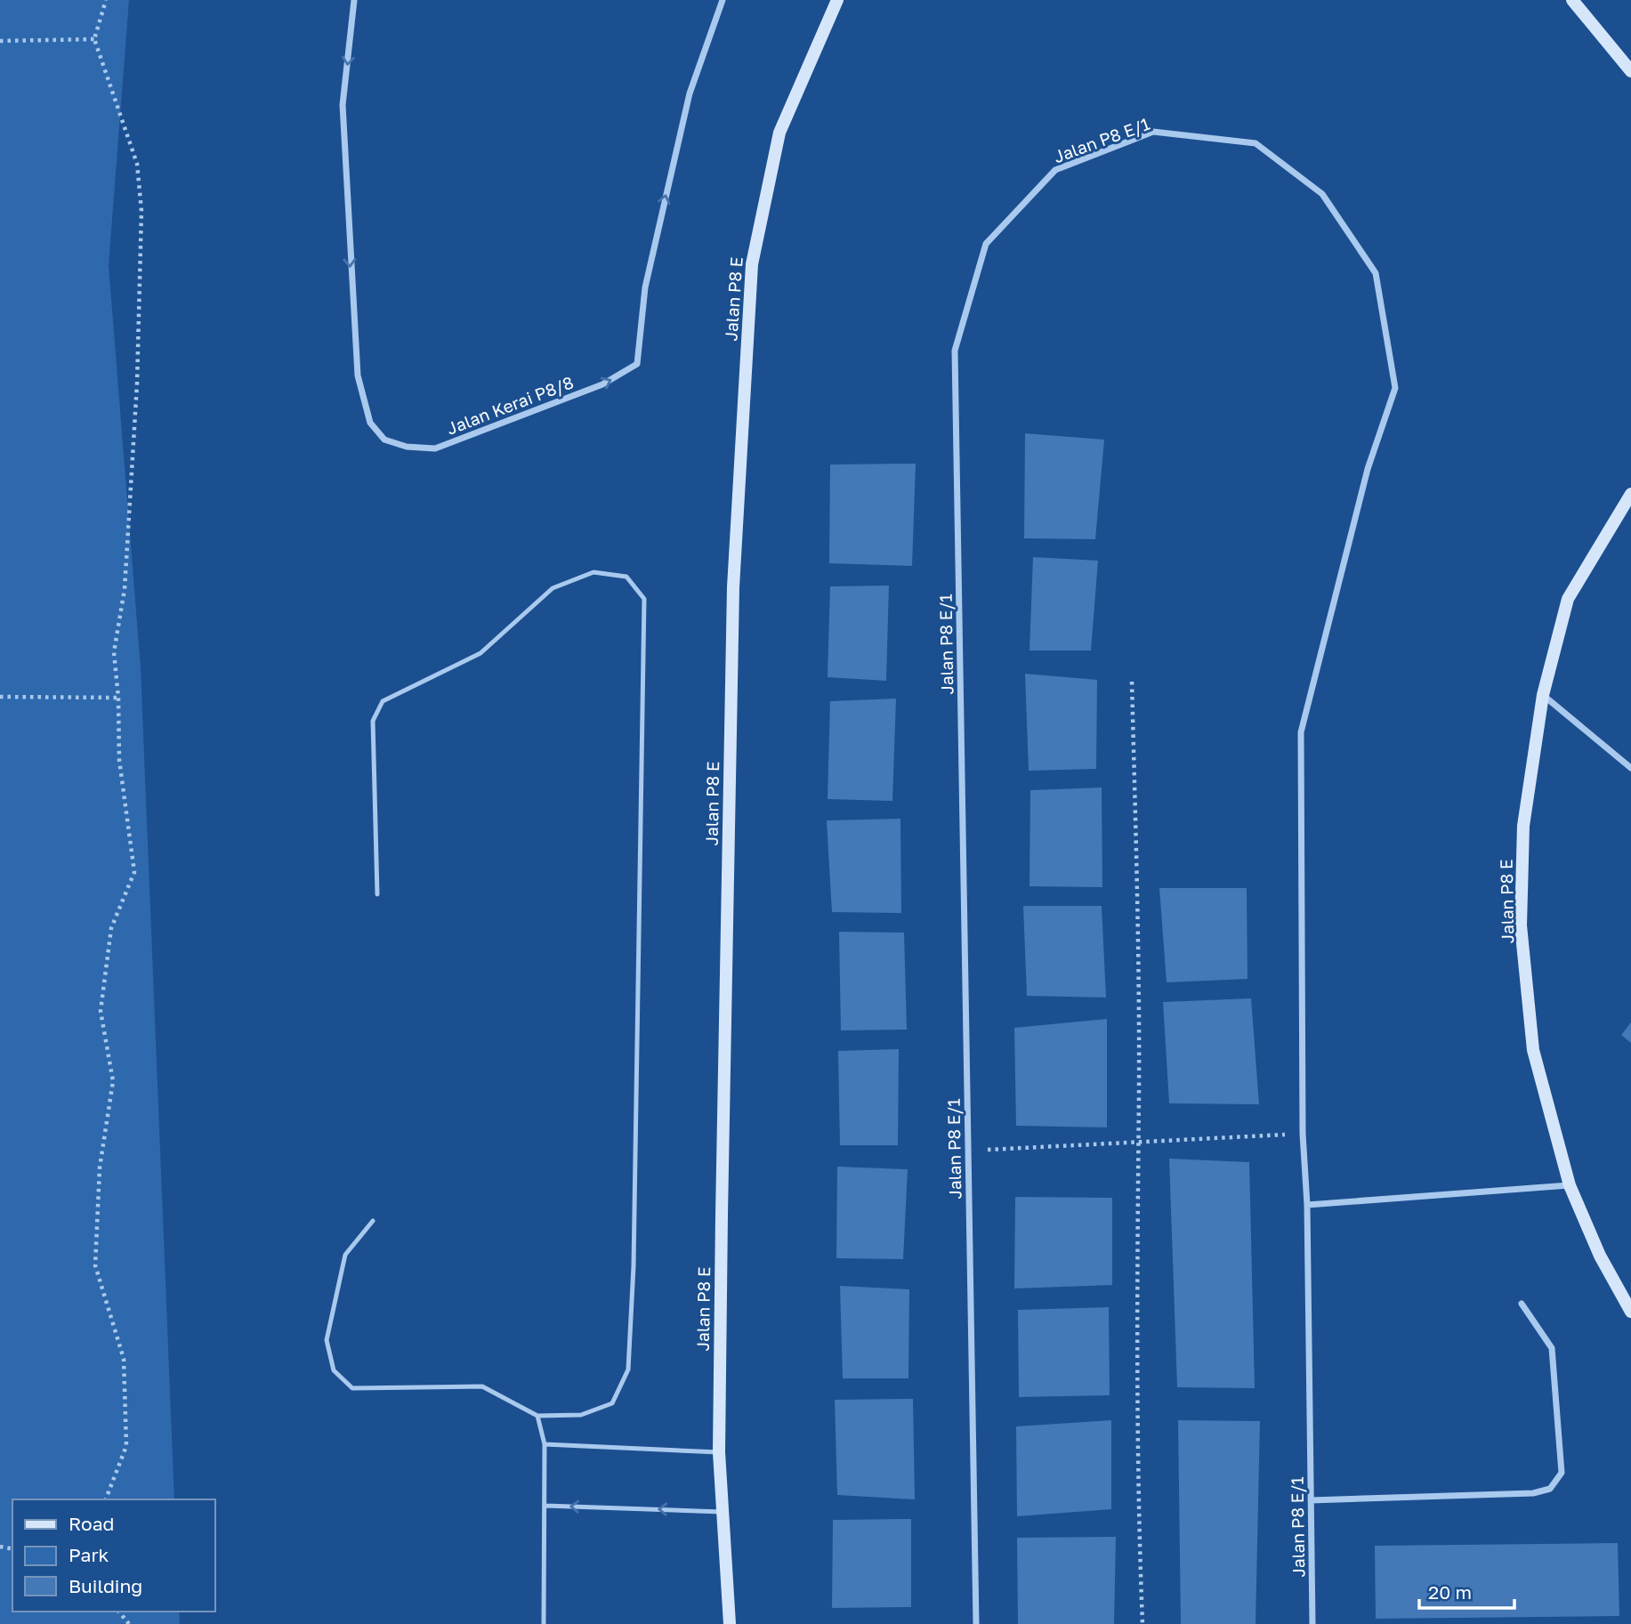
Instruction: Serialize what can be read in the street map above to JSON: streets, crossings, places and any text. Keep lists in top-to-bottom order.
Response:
{
  "streets": {
    "street": ["Jalan P8 E/1", "Jalan P8 E", "Jalan Kerai P8/8"]
  },
  "legend": ["Road", "Park", "Building"],
  "scale_bar": "20 m"
}
